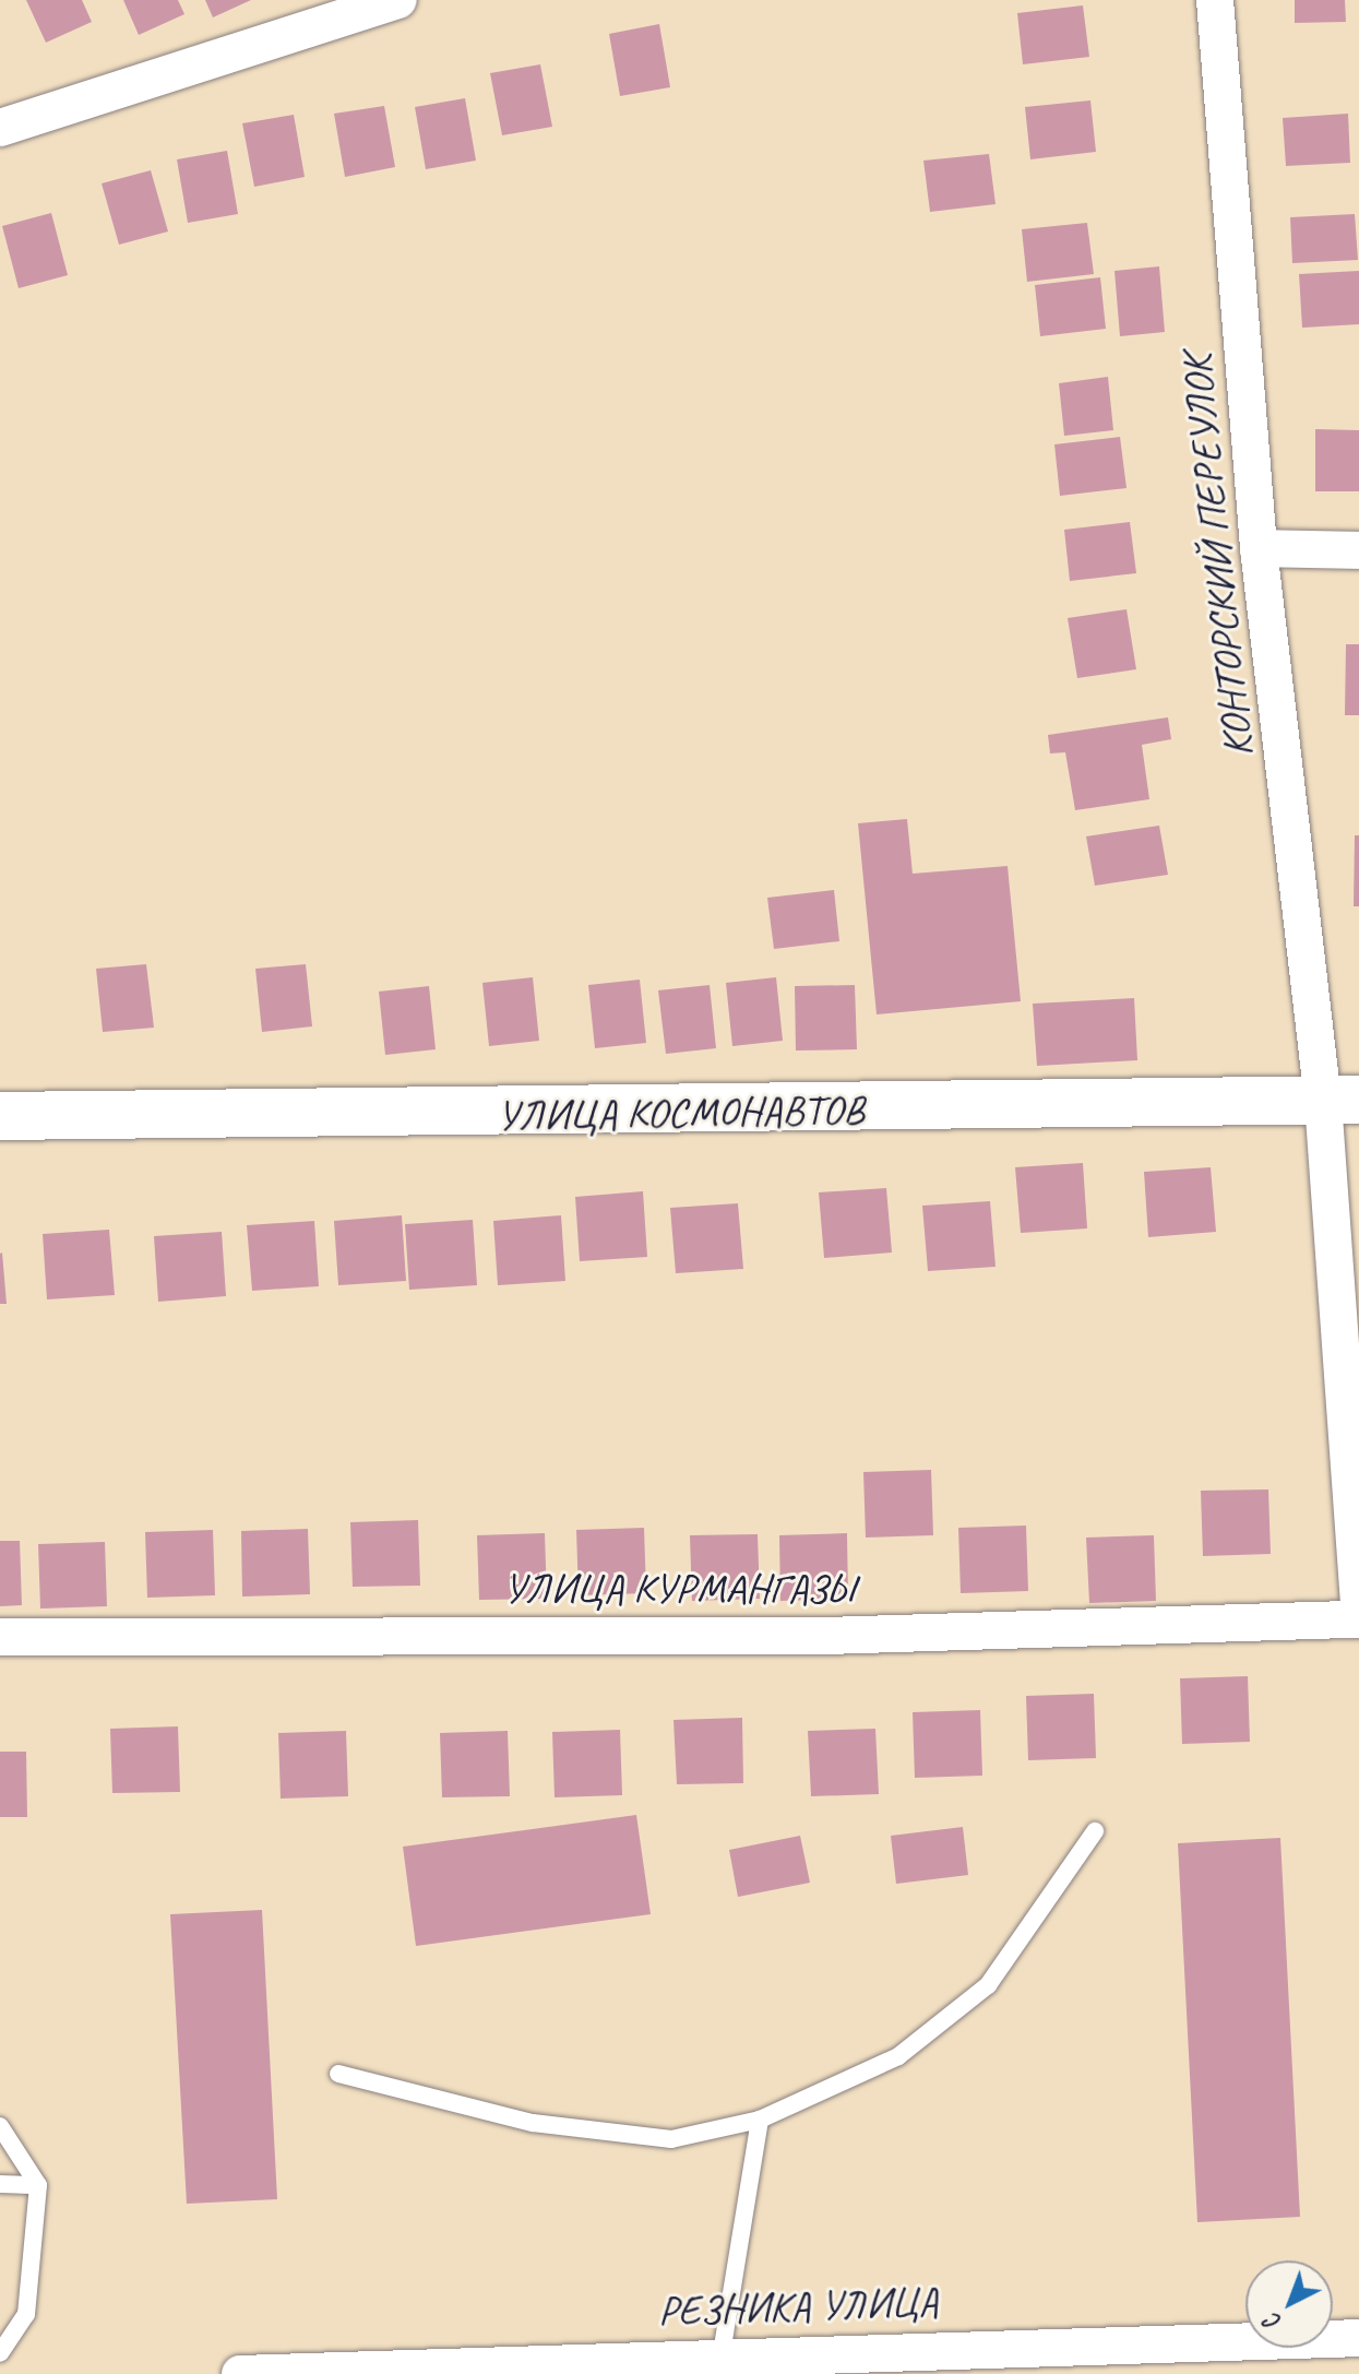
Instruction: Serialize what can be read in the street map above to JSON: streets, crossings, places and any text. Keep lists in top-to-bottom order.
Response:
{
  "streets": {
    "street": [
      "КОНТОРСКИЙ ПЕРЕУЛОК",
      "УЛИЦА КОСМОНАВТОВ",
      "УЛИЦА КУРМАНГАЗЫ",
      "РЕЗНИКА УЛИЦА"
    ]
  },
  "crossings": [
    ["КОНТОРСКИЙ ПЕРЕУЛОК", "УЛИЦА КОСМОНАВТОВ"]
  ],
  "north": "bottom left"
}
